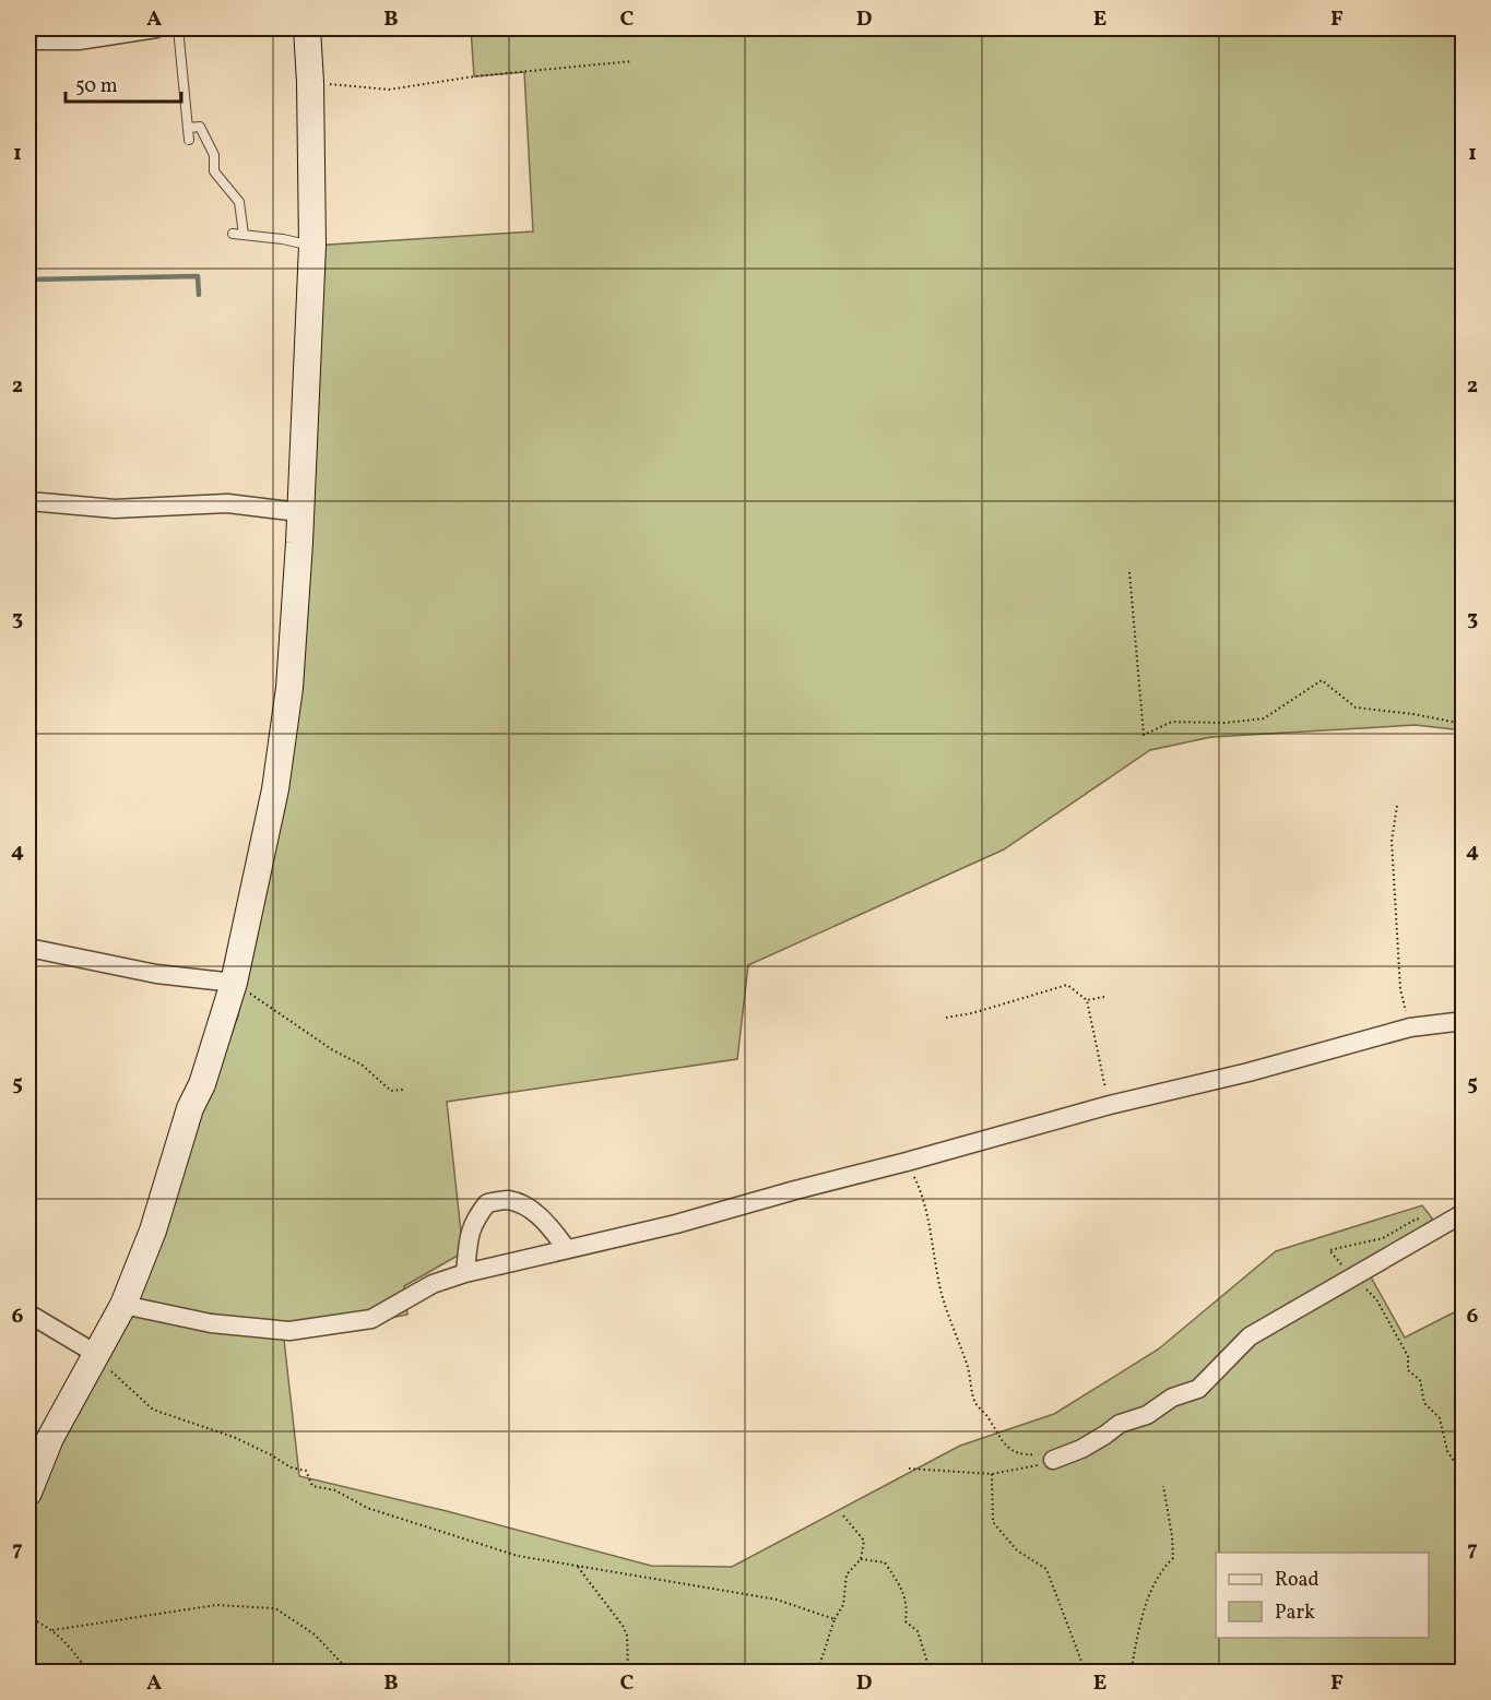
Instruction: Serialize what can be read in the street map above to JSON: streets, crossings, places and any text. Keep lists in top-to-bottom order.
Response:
{
  "legend": ["Road", "Park"],
  "scale_bar": "50 m",
  "grid": {
    "columns": [
      "A",
      "B",
      "C",
      "D",
      "E",
      "F"
    ],
    "rows": [
      "1",
      "2",
      "3",
      "4",
      "5",
      "6",
      "7"
    ]
  }
}
